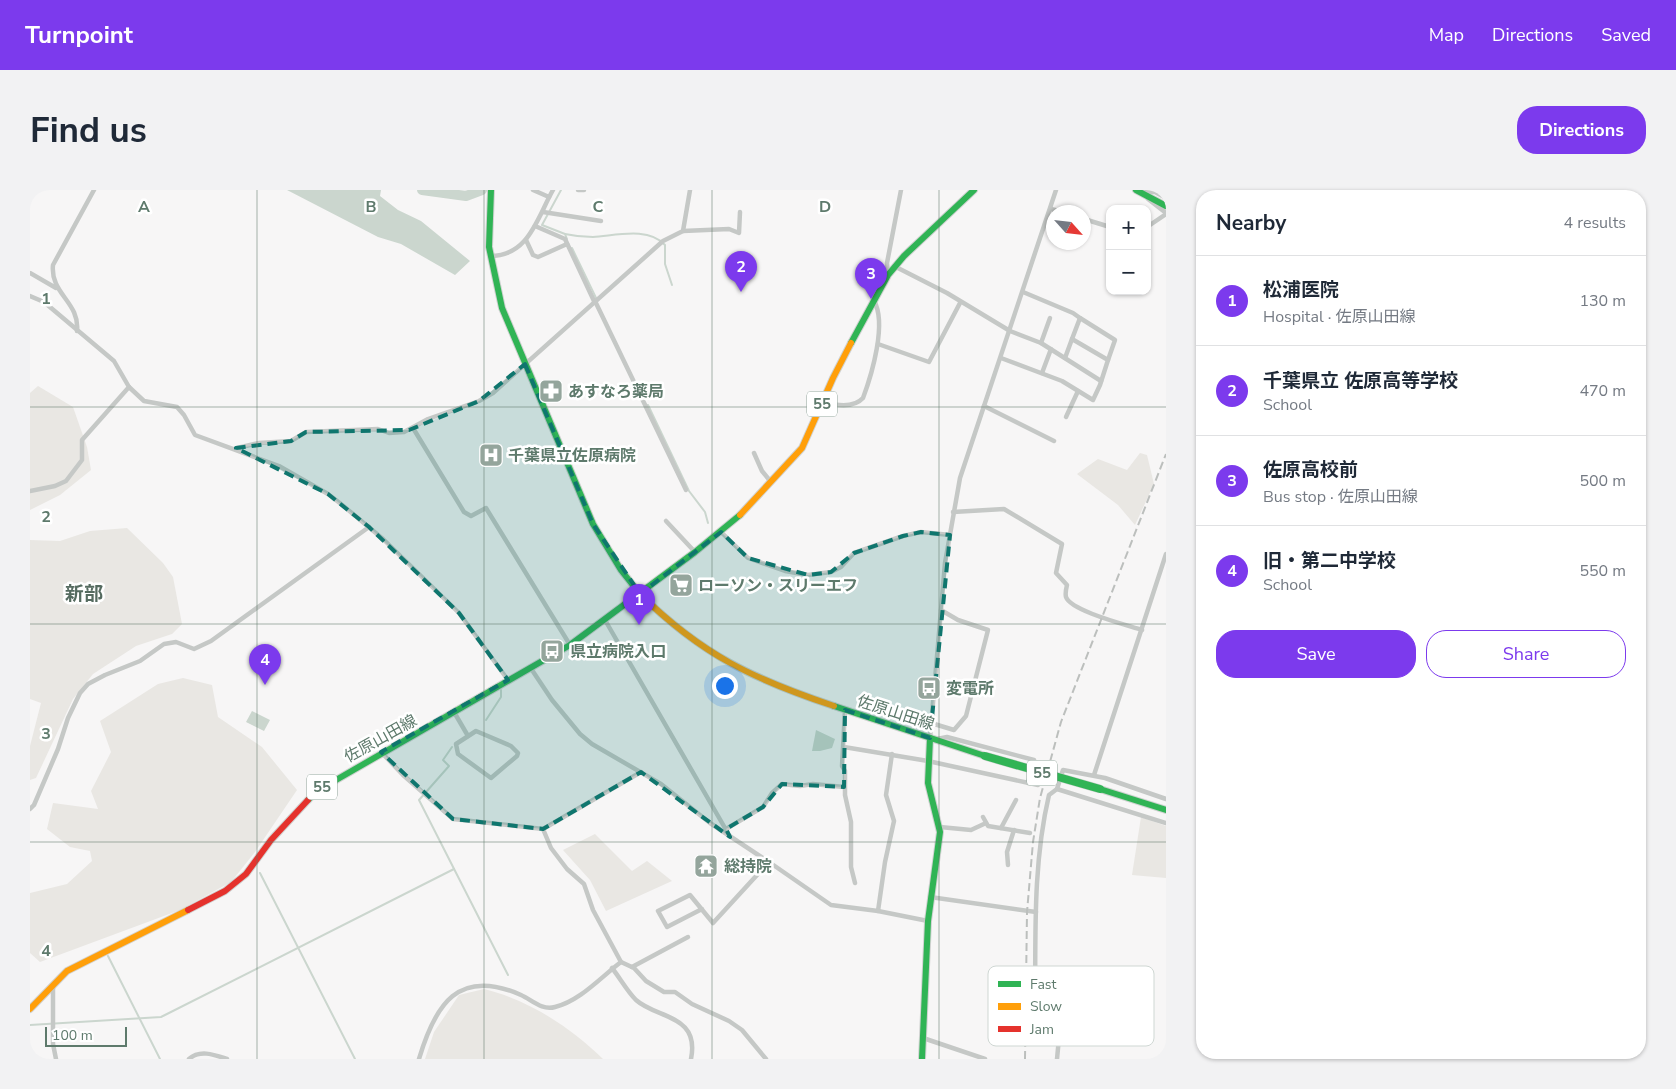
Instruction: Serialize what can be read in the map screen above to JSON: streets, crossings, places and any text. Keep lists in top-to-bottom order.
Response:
{
  "streets": {
    "main road": ["55", "佐原山田線"]
  },
  "districts": ["新部"],
  "places": {
    "pharmacy": ["あすなろ薬局"],
    "hospital": ["千葉県立佐原病院"],
    "supermarket": ["ローソン・スリーエフ"],
    "bus stop": ["県立病院入口", "変電所"],
    "temple": ["総持院"]
  },
  "legend": ["Fast", "Slow", "Jam"],
  "scale_bar": "100 m",
  "north": "bottom right",
  "page": {
    "header": "Turnpoint",
    "nav": ["Map", "Directions", "Saved"],
    "buttons": [
      "Directions",
      ["Save", "Share"]
    ],
    "title": "Find us",
    "heading": ["Nearby", "4 results"],
    "map_buttons": ["+", "−"],
    "pins": [
      "2",
      "3",
      "1",
      "4"
    ],
    "list": [
      {
        "mark": "1",
        "name": "松浦医院",
        "note": "Hospital · 佐原山田線",
        "value": "130 m"
      },
      {
        "mark": "2",
        "name": "千葉県立 佐原高等学校",
        "note": "School",
        "value": "470 m"
      },
      {
        "mark": "3",
        "name": "佐原高校前",
        "note": "Bus stop · 佐原山田線",
        "value": "500 m"
      },
      {
        "mark": "4",
        "name": "旧・第二中学校",
        "note": "School",
        "value": "550 m"
      }
    ],
    "scale": "100 m"
  },
  "grid": {
    "columns": [
      "A",
      "B",
      "C",
      "D"
    ],
    "rows": [
      "1",
      "2",
      "3",
      "4"
    ]
  }
}
